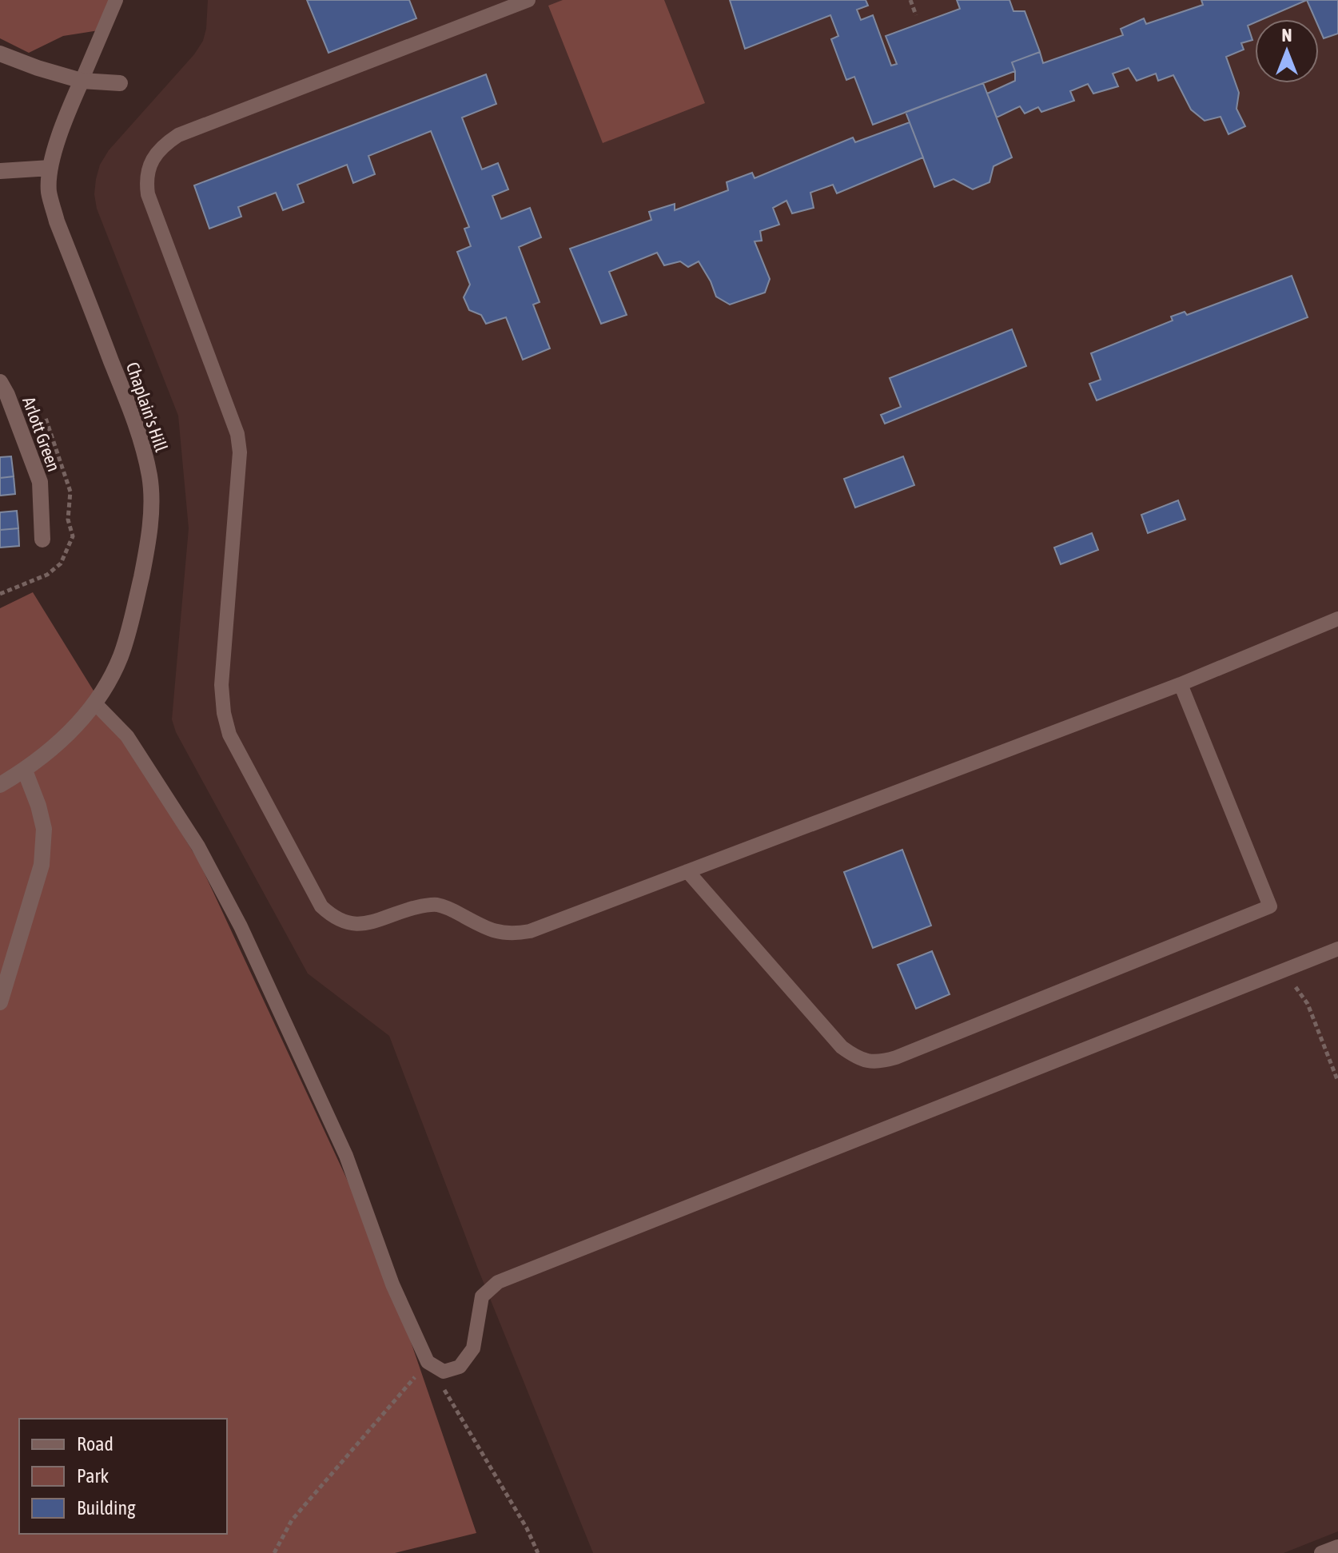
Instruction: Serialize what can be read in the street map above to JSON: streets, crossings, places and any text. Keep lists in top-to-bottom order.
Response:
{
  "streets": {
    "street": ["Chaplain's Hill", "Arlott Green"]
  },
  "legend": ["Road", "Park", "Building"],
  "north": "top"
}
